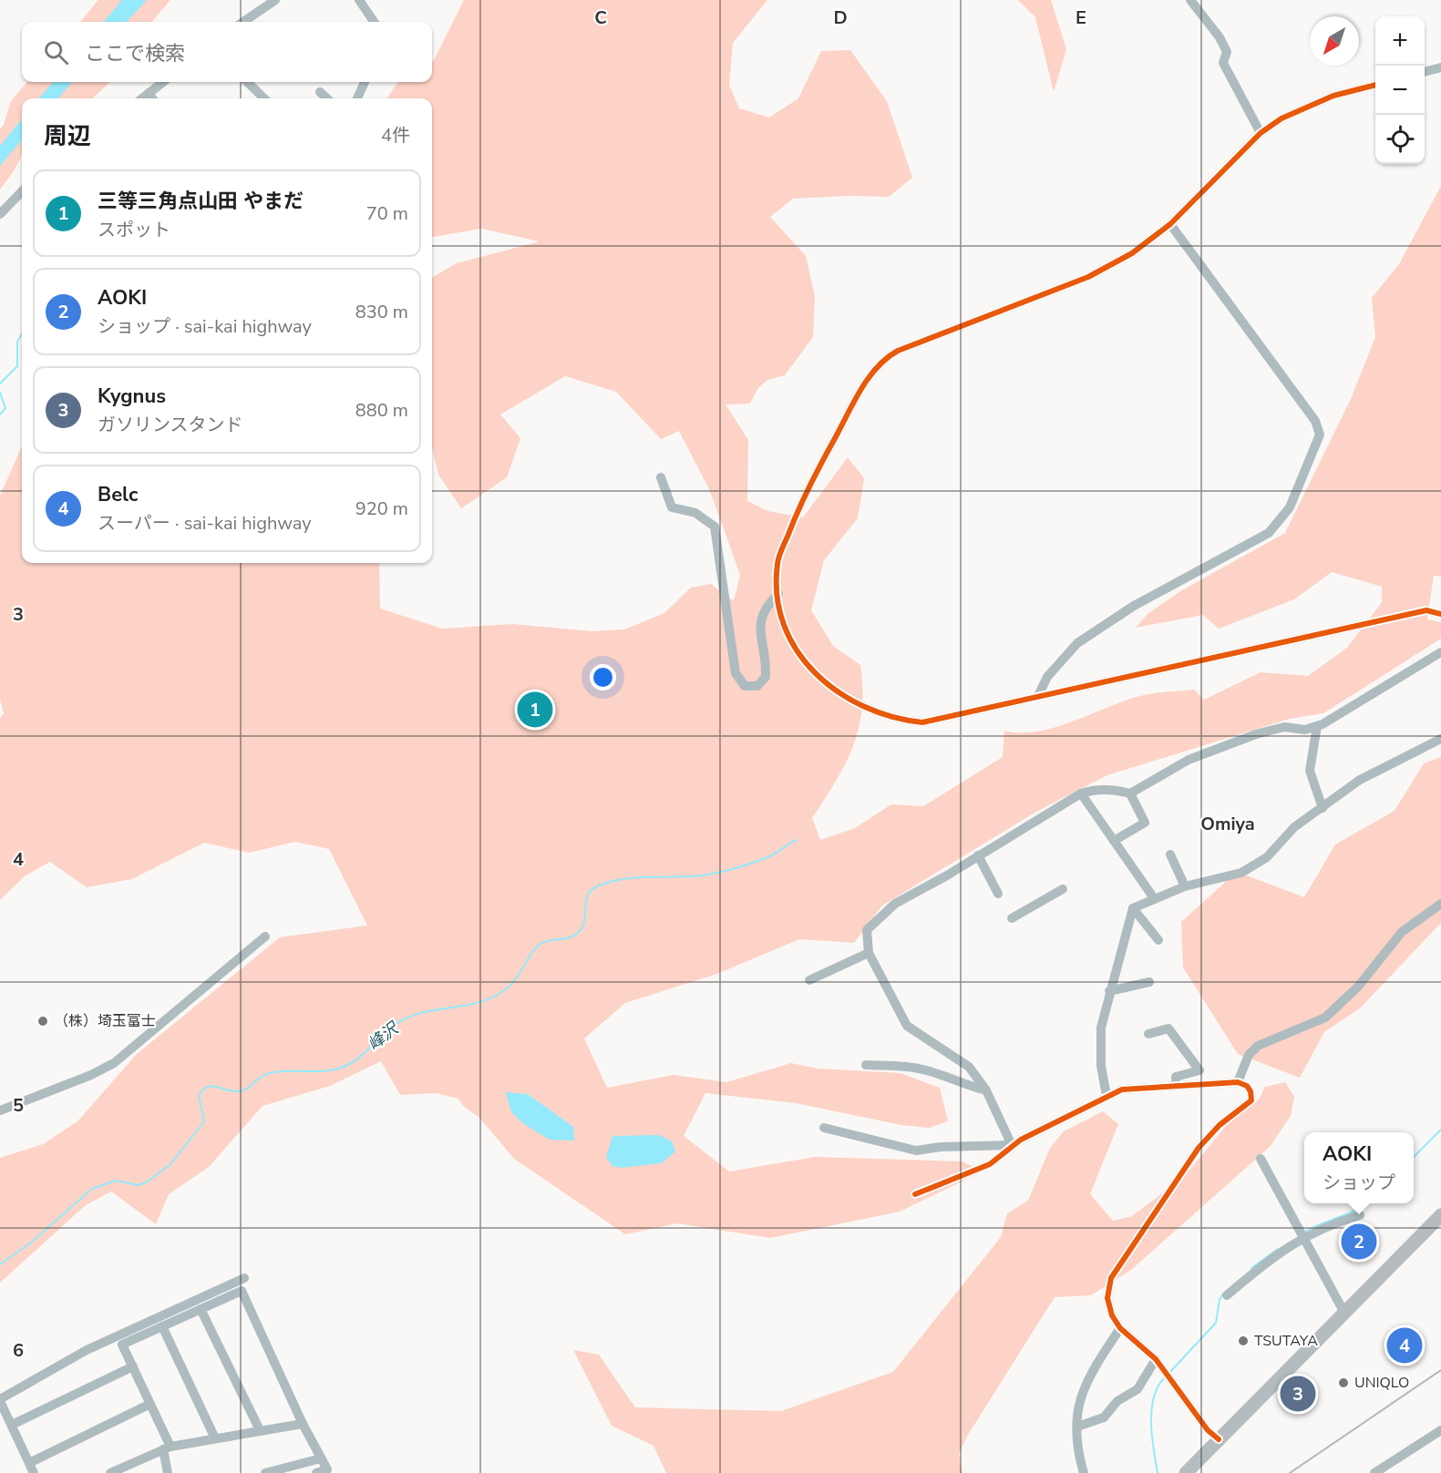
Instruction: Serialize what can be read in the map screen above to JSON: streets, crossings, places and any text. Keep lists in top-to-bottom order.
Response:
{
  "districts": ["Omiya"],
  "water": ["峰沢"],
  "places": ["（株）埼玉富士", "TSUTAYA", "UNIQLO"],
  "north": "bottom left",
  "page": {
    "map_buttons": ["+", "−"],
    "search": "ここで検索",
    "heading": ["周辺", "4件"],
    "list": [
      {
        "mark": "1",
        "name": "三等三角点山田 やまだ",
        "note": "スポット",
        "value": "70 m"
      },
      {
        "mark": "2",
        "name": "AOKI",
        "note": "ショップ · sai-kai highway",
        "value": "830 m"
      },
      {
        "mark": "3",
        "name": "Kygnus",
        "note": "ガソリンスタンド",
        "value": "880 m"
      },
      {
        "mark": "4",
        "name": "Belc",
        "note": "スーパー · sai-kai highway",
        "value": "920 m"
      }
    ],
    "pins": [
      "1",
      "2",
      "4",
      "3"
    ],
    "popup": ["AOKI", "ショップ"]
  },
  "grid": {
    "columns": ["C", "D", "E"],
    "rows": [
      "3",
      "4",
      "5",
      "6"
    ]
  }
}
